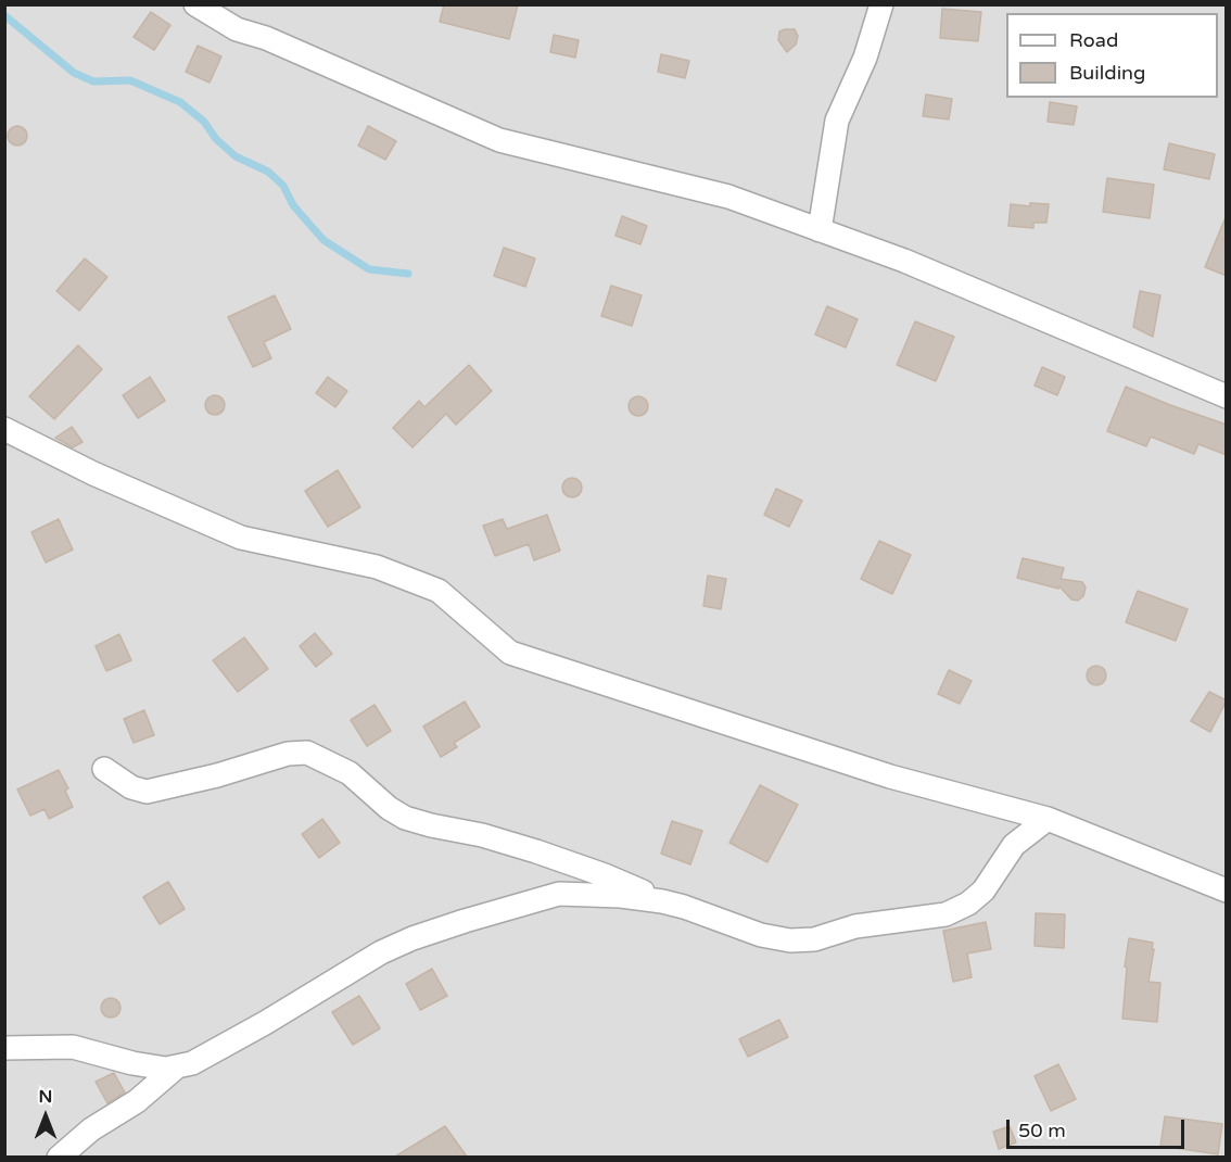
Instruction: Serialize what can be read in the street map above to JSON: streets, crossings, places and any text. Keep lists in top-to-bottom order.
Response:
{
  "legend": ["Road", "Building"],
  "scale_bar": "50 m",
  "north": "top"
}
